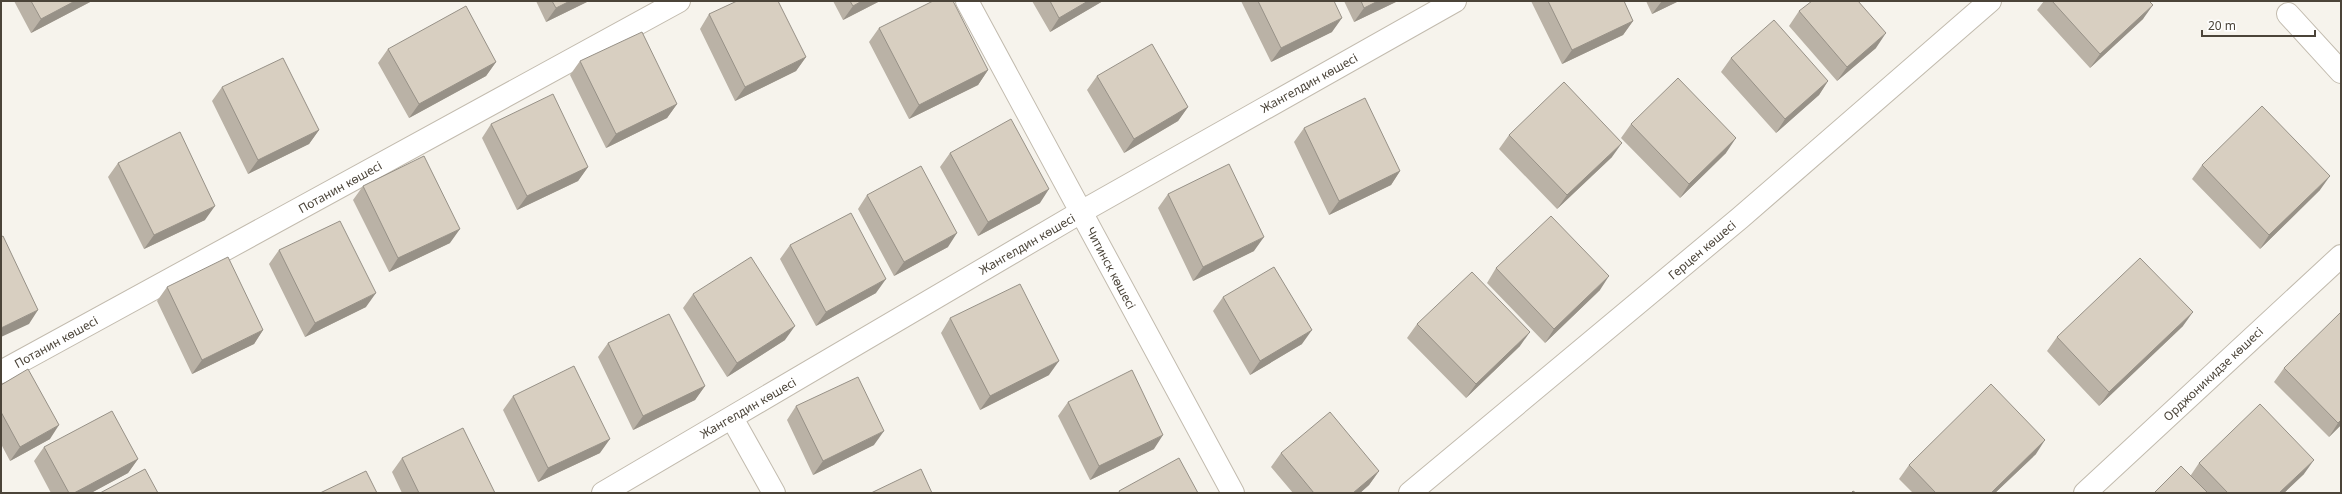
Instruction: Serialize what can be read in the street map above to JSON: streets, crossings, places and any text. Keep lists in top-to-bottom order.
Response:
{
  "streets": {
    "street": [
      "Жангелдин көшесі",
      "Потанин көшесі",
      "Герцен көшесі",
      "Читинск көшесі",
      "Орджоникидзе көшесі"
    ]
  },
  "crossings": [
    ["Жангелдин көшесі", "Читинск көшесі"]
  ],
  "scale_bar": "20 m"
}
